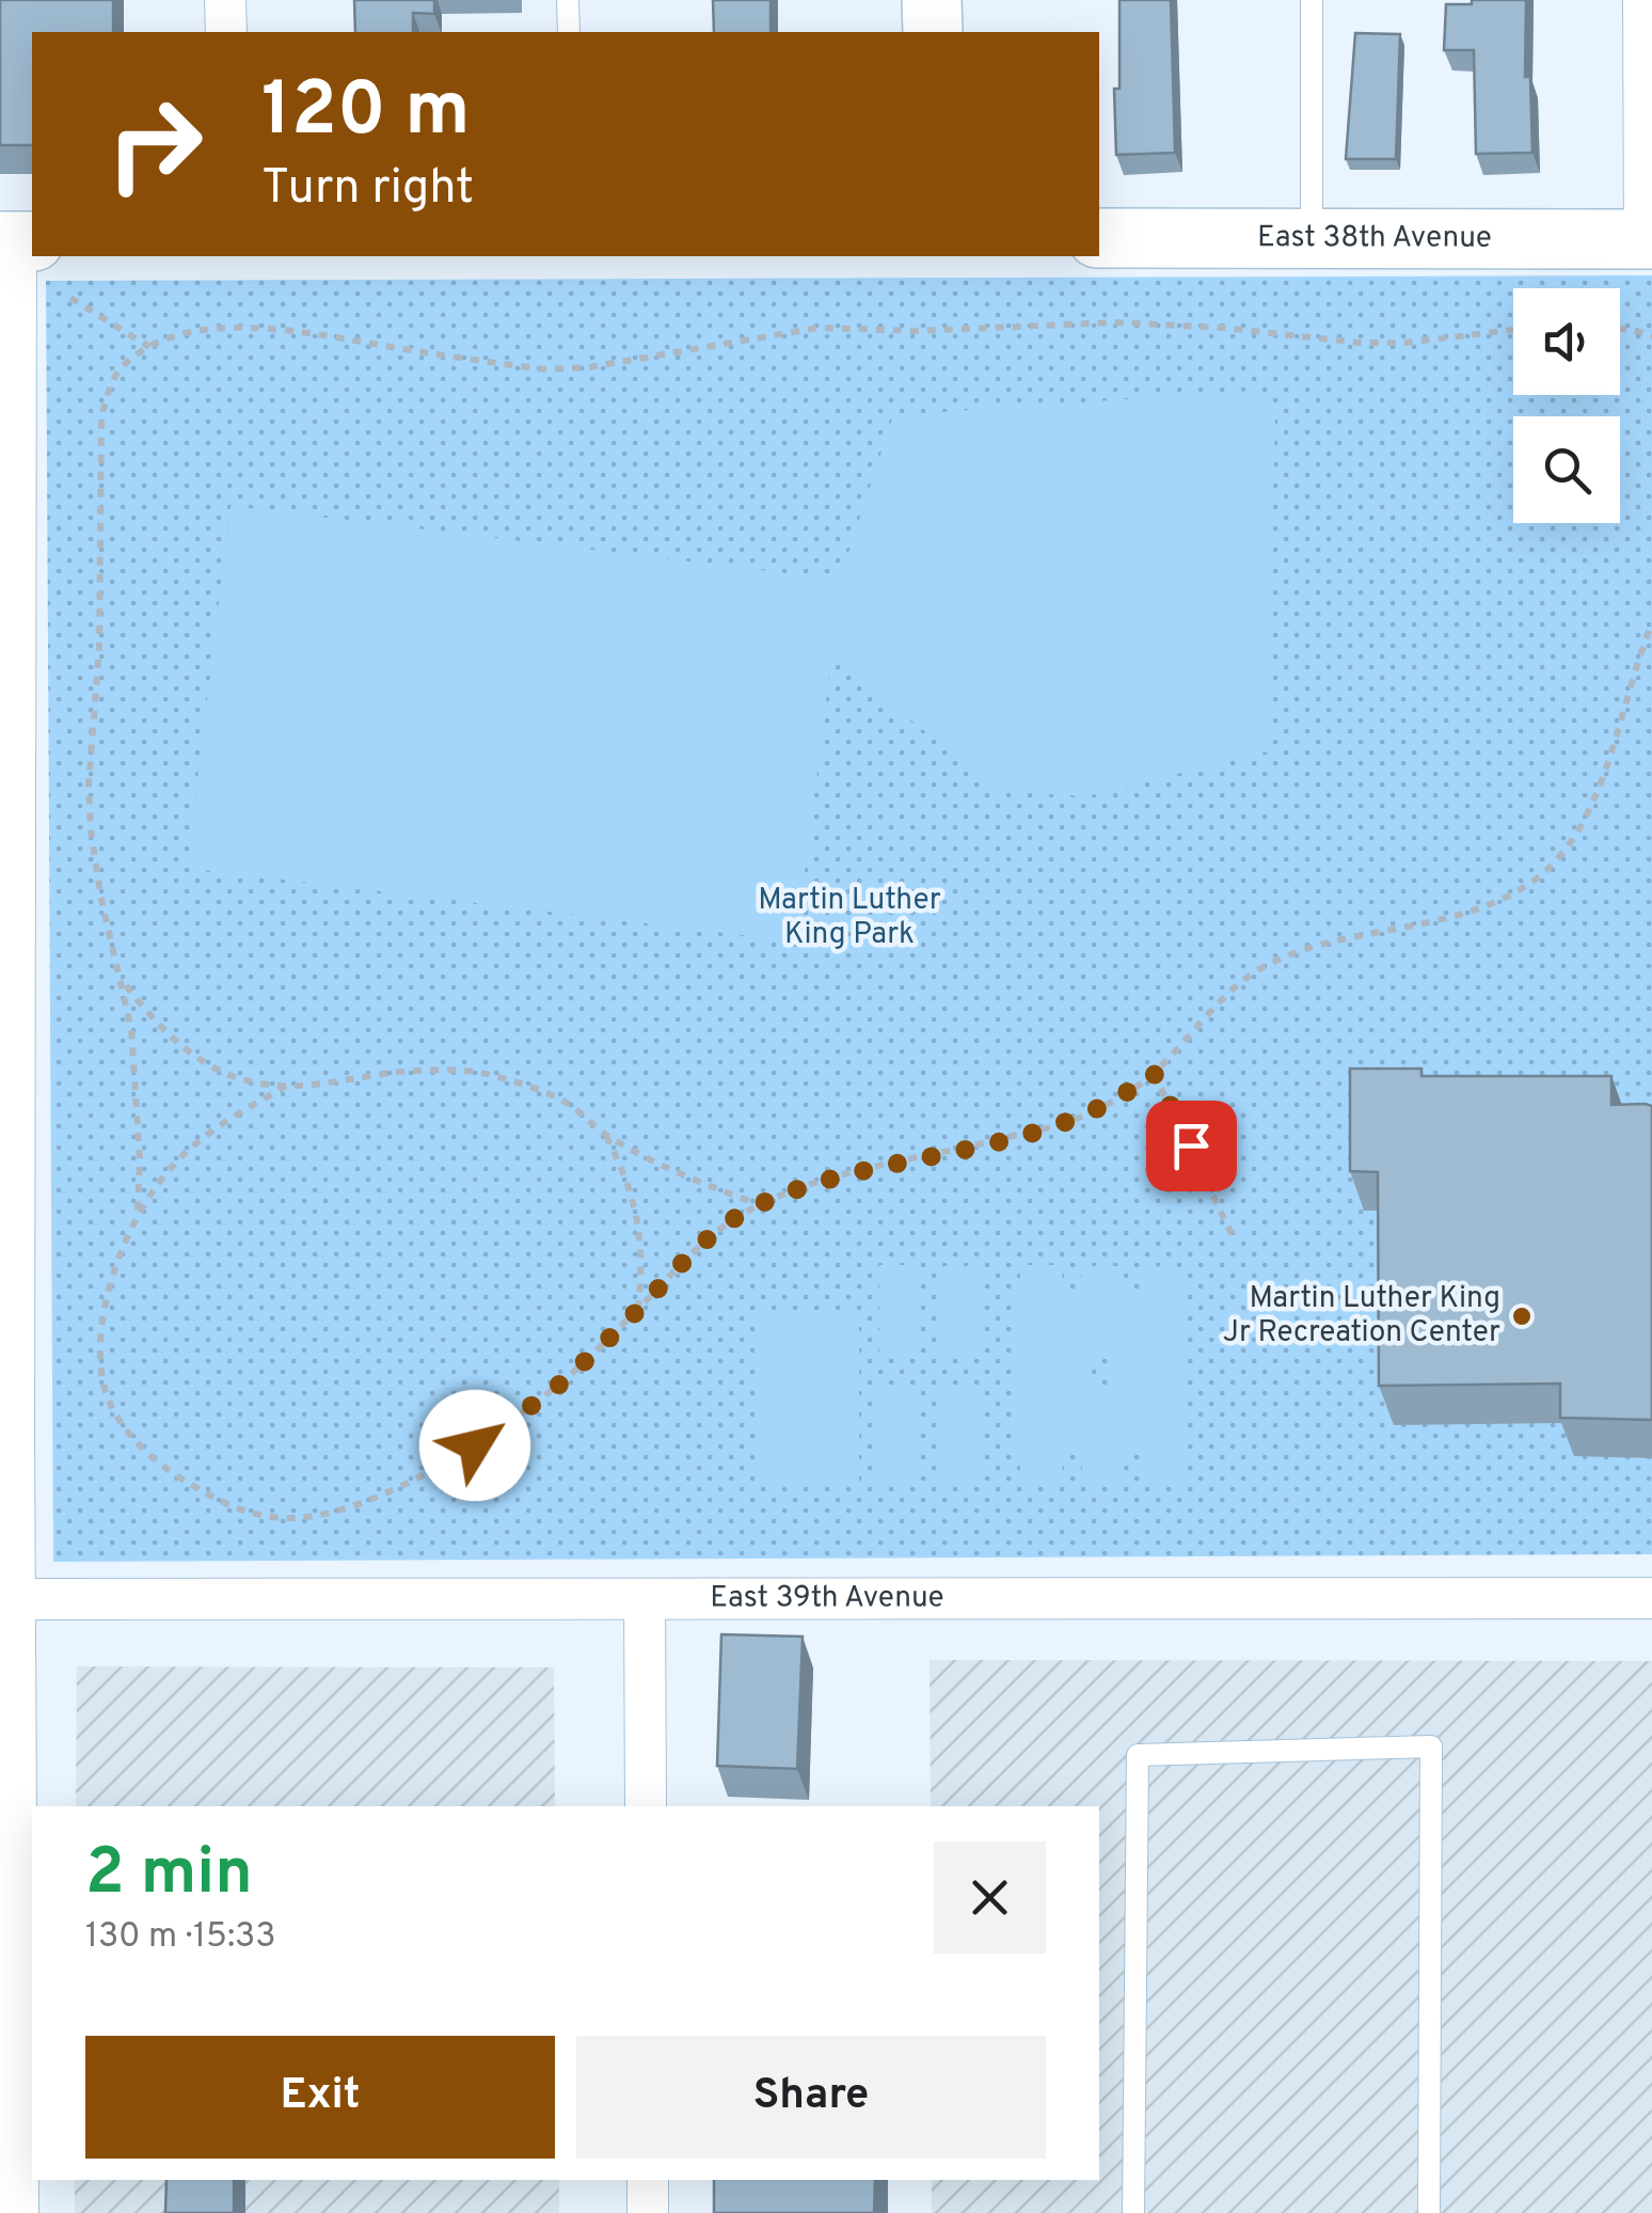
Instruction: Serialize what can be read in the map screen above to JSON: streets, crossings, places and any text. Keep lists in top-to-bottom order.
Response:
{
  "streets": {
    "street": ["East 38th Avenue", "East 39th Avenue"]
  },
  "parks": ["Martin Luther King Park"],
  "places": ["Martin Luther King Jr Recreation Center"],
  "page": {
    "turn": ["120 m", "Turn right"],
    "heading": ["2 min", "130 m · 15:33"],
    "buttons": ["Exit", "Share"]
  }
}
